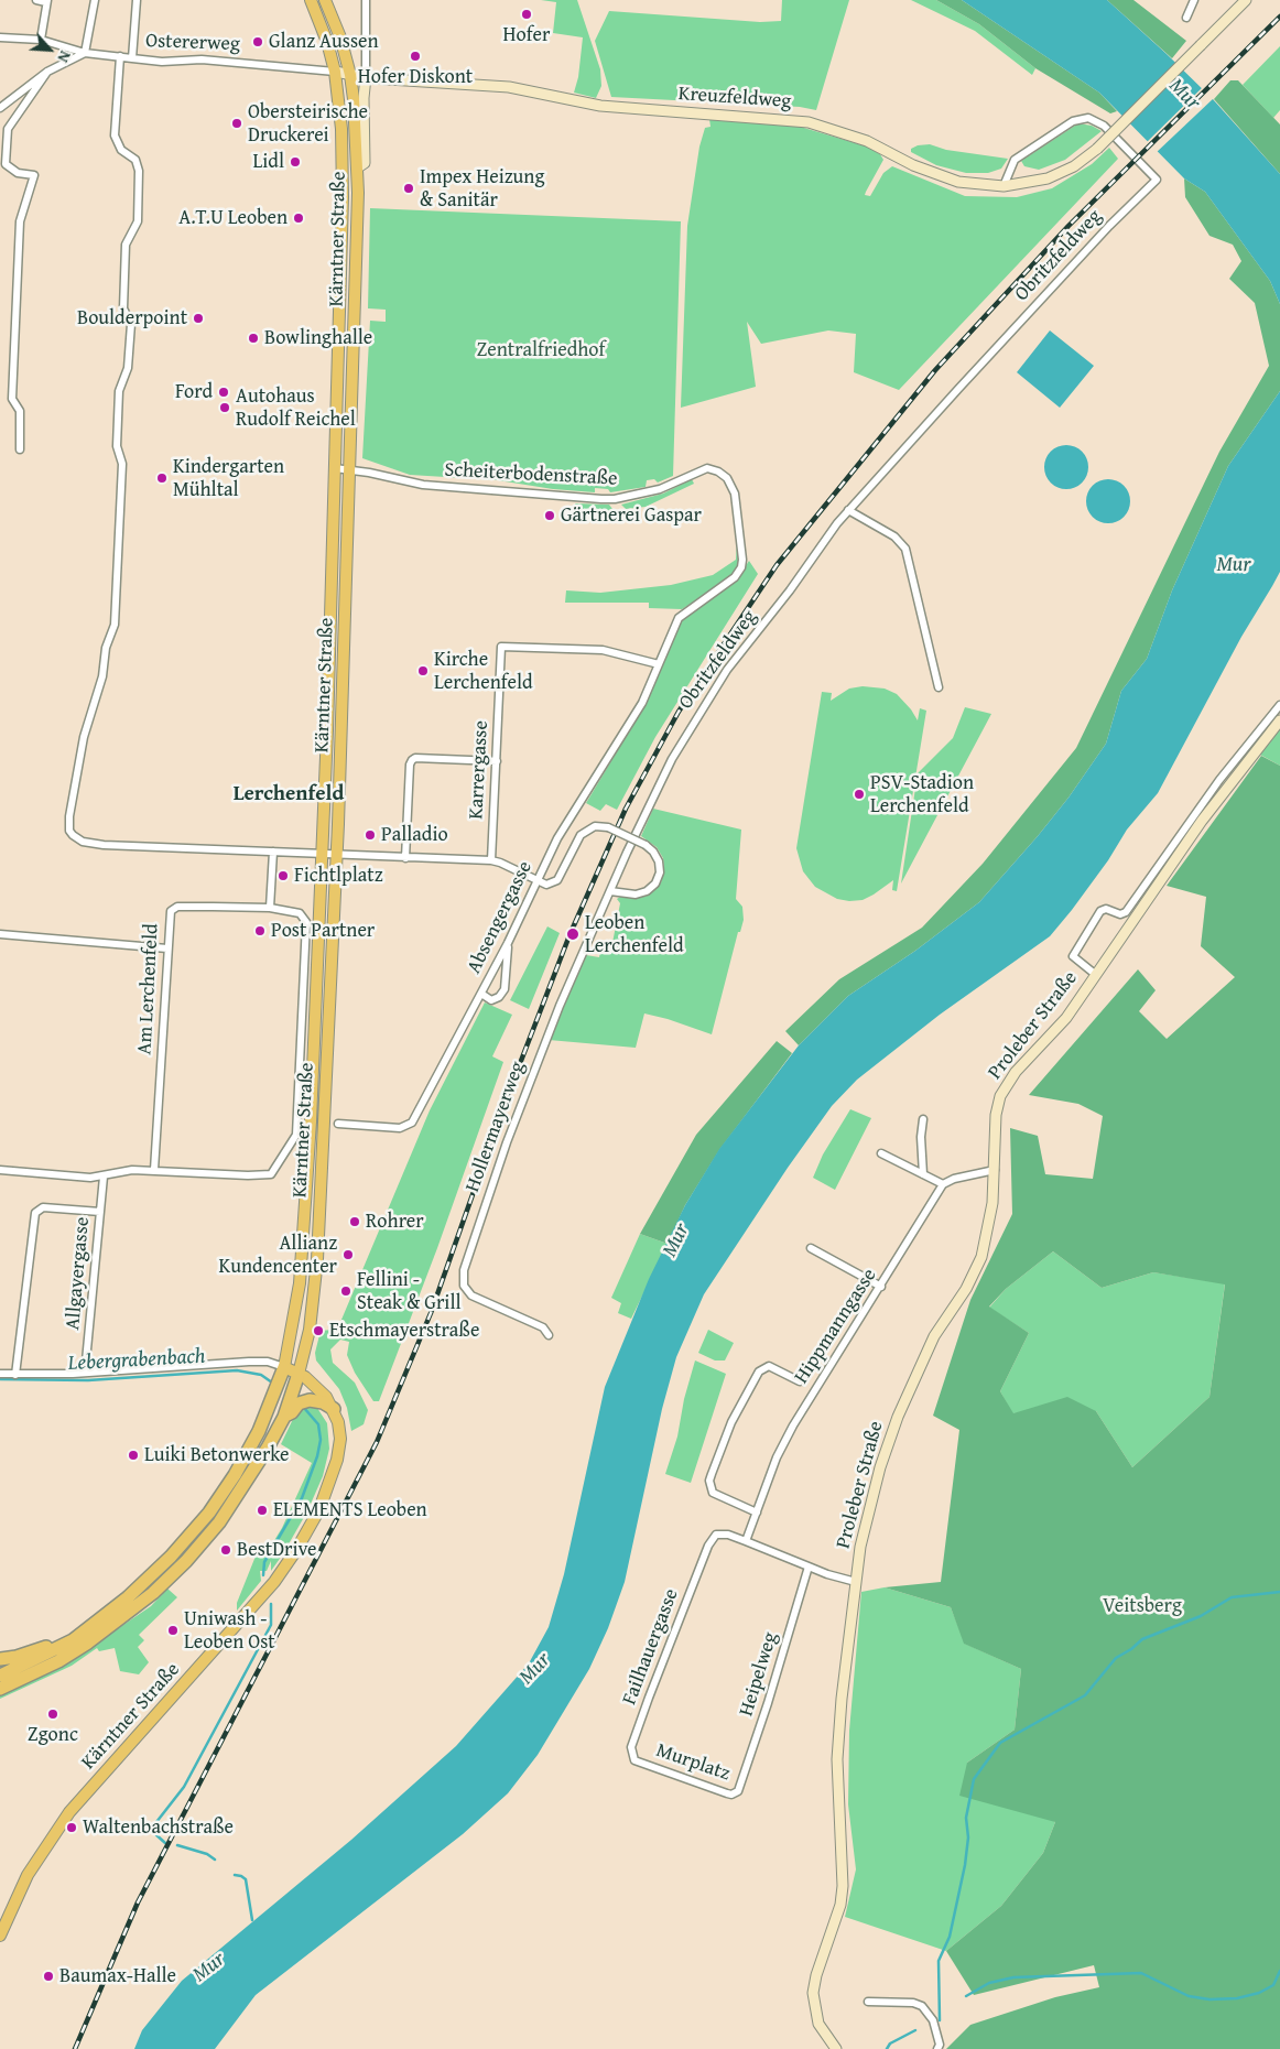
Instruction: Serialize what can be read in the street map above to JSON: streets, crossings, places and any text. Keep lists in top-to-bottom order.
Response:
{
  "streets": {
    "main road": [
      "Ostererweg",
      "Kreuzfeldweg",
      "Kärntner Straße",
      "Proleber Straße"
    ],
    "street": [
      "Obritzfeldweg",
      "Scheiterbodenstraße",
      "Karrergasse",
      "Absengergasse",
      "Am Lerchenfeld",
      "Hollermayerweg",
      "Allgayergasse",
      "Hippmanngasse",
      "Failhauergasse",
      "Heipelweg",
      "Murplatz"
    ]
  },
  "crossings": [
    ["Ostererweg", "Kreuzfeldweg"],
    ["Ostererweg", "Kärntner Straße"],
    ["Kreuzfeldweg", "Kärntner Straße"],
    ["Kreuzfeldweg", "Obritzfeldweg"],
    ["Kärntner Straße", "Scheiterbodenstraße"],
    ["Obritzfeldweg", "Hollermayerweg"],
    ["Scheiterbodenstraße", "Karrergasse"],
    ["Scheiterbodenstraße", "Absengergasse"],
    ["Karrergasse", "Absengergasse"],
    ["Hippmanngasse", "Failhauergasse"],
    ["Failhauergasse", "Murplatz"],
    ["Heipelweg", "Murplatz"]
  ],
  "districts": ["Lerchenfeld"],
  "water": ["Mur", "Lebergrabenbach"],
  "parks": ["Zentralfriedhof", "Veitsberg"],
  "places": [
    "Hofer",
    "Glanz Aussen",
    "Hofer Diskont",
    "Obersteirische Druckerei",
    "Lidl",
    "Impex Heizung & Sanitär",
    "A.T.U Leoben",
    "Boulderpoint",
    "Bowlinghalle",
    "Ford",
    "Autohaus Rudolf Reichel",
    "Kindergarten Mühltal",
    "Gärtnerei Gaspar",
    "Kirche Lerchenfeld",
    "PSV-Stadion Lerchenfeld",
    "Palladio",
    "Fichtlplatz",
    "Post Partner",
    "Leoben Lerchenfeld",
    "Rohrer",
    "Allianz Kundencenter",
    "Fellini - Steak & Grill",
    "Etschmayerstraße",
    "Luiki Betonwerke",
    "ELEMENTS Leoben",
    "BestDrive",
    "Uniwash - Leoben Ost",
    "Zgonc",
    "Waltenbachstraße",
    "Baumax-Halle"
  ],
  "north": "bottom right"
}
